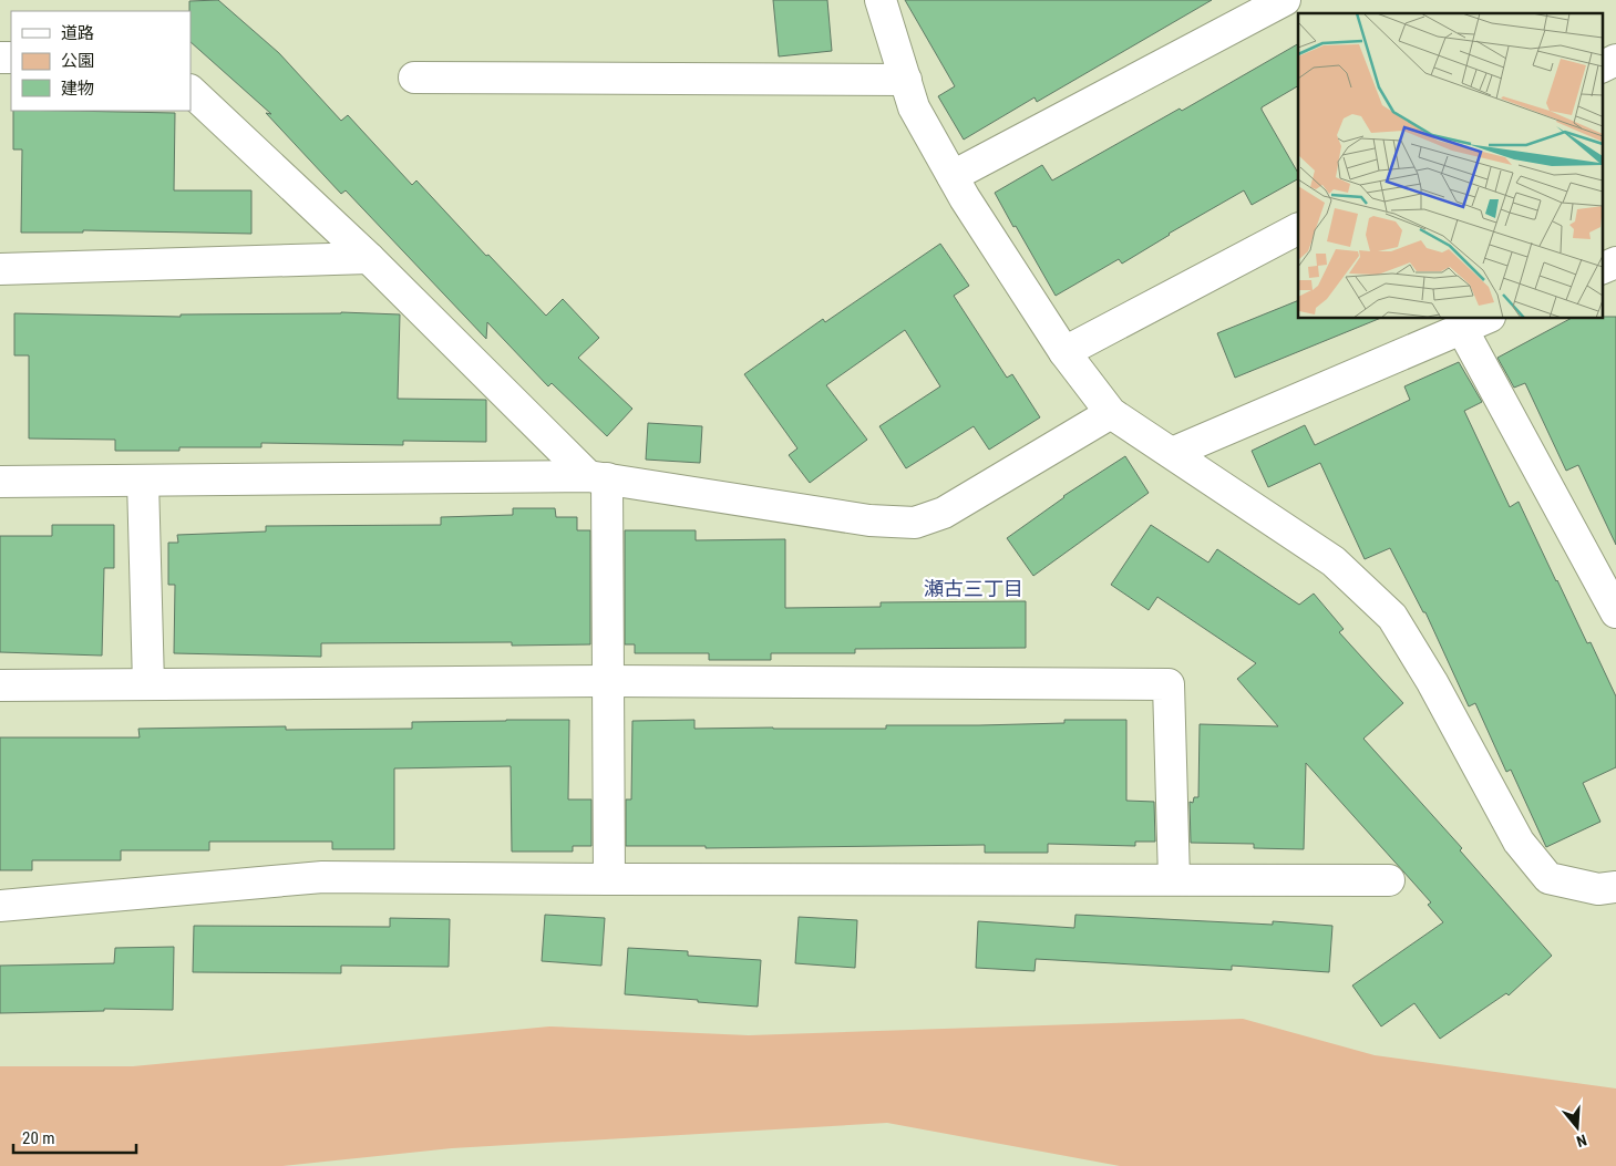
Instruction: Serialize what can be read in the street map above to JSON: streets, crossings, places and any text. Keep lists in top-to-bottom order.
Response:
{
  "districts": ["瀬古三丁目"],
  "legend": ["道路", "公園", "建物"],
  "scale_bar": "20 m",
  "north": "bottom"
}
